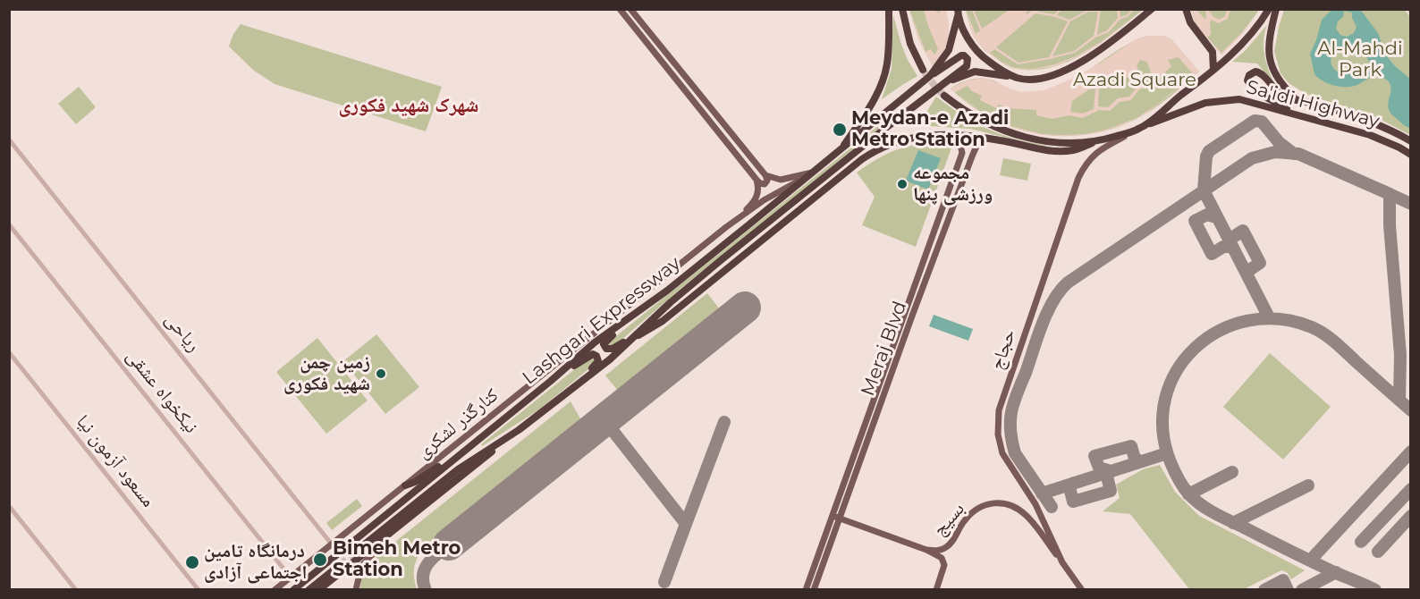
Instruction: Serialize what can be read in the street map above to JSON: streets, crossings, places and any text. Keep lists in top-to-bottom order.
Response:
{
  "streets": {
    "highway": ["Sa'idi Highway", "Lashgari Expressway"],
    "main road": [
      "Meraj Blvd",
      "حجاج",
      "کنارگذر لشکری",
      "بسیج"
    ],
    "street": ["ریاحی", "نیکخواه عشقی", "مسعود آزمون نیا"]
  },
  "crossings": [
    ["ریاحی", "کنارگذر لشکری"],
    ["حجاج", "بسیج"],
    ["نیکخواه عشقی", "کنارگذر لشکری"]
  ],
  "districts": ["شهرک شهید فکوری"],
  "parks": ["Al-Mahdi Park", "Azadi Square"],
  "places": [
    "Meydan-e Azadi Metro Station",
    "مجموعه ورزشی پنها",
    "زمین چمن شهید فکوری",
    "Bimeh Metro Station",
    "درمانگاه تامین اجتماعی آزادی"
  ]
}
